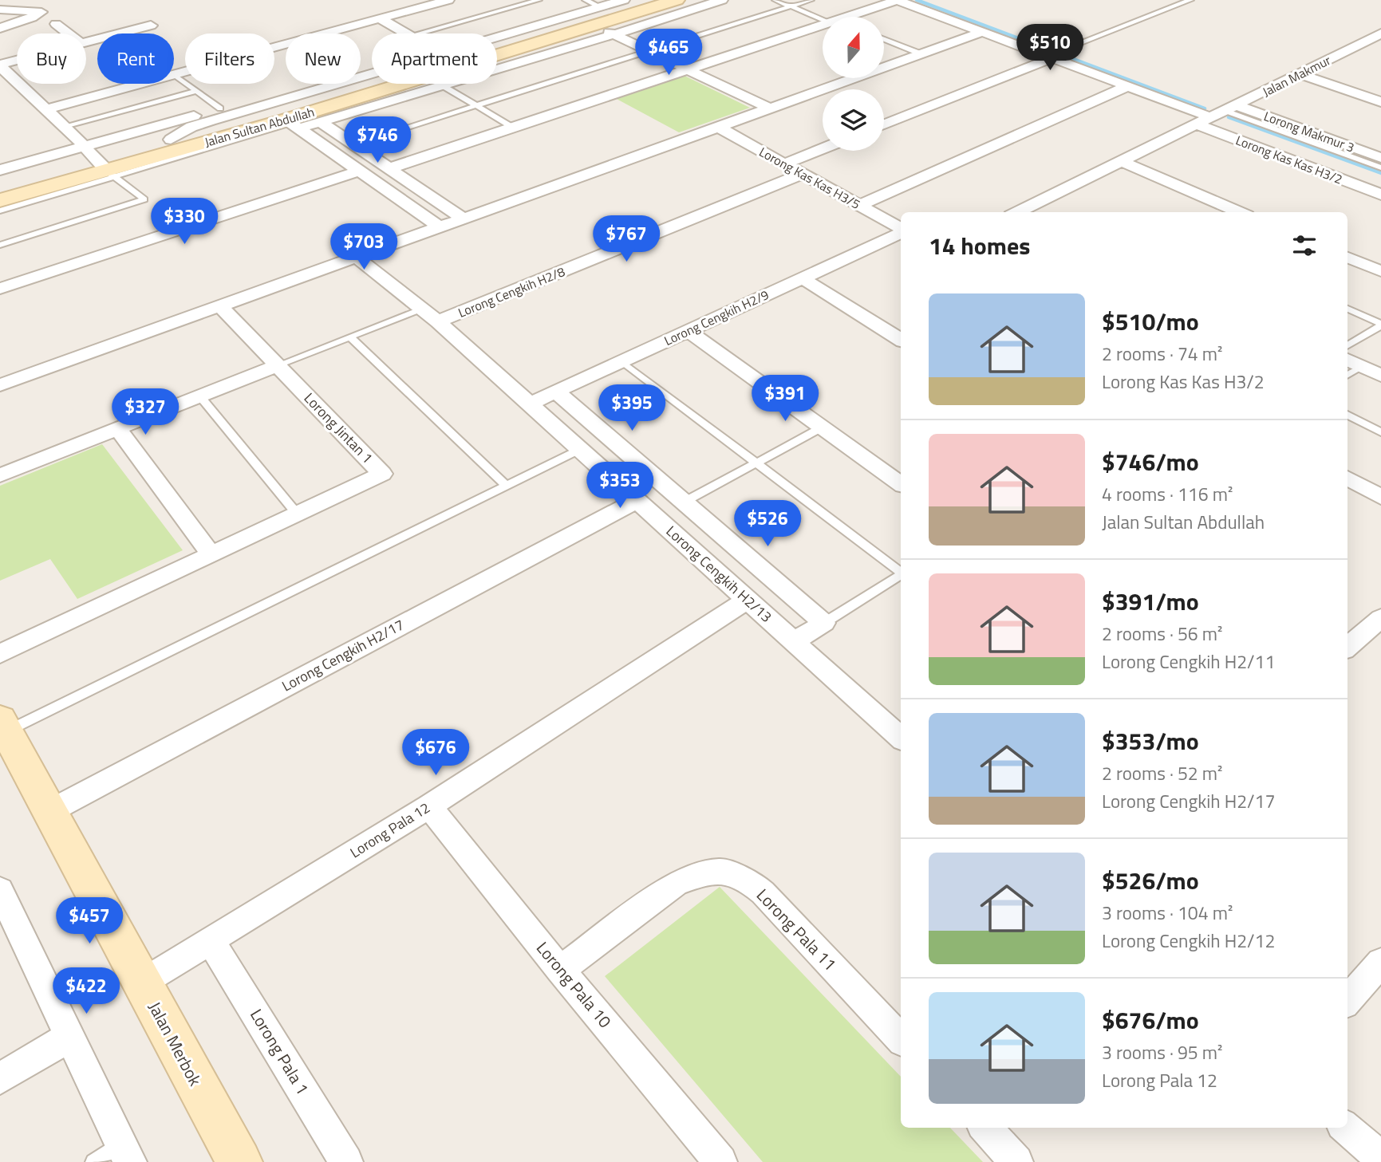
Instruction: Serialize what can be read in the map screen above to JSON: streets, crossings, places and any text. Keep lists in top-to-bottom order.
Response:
{
  "streets": {
    "main road": ["Jalan Sultan Abdullah", "Jalan Merbok"],
    "street": [
      "Jalan Makmur",
      "Lorong Makmur 3",
      "Lorong Kas Kas H3/2",
      "Lorong Kas Kas H3/5",
      "Lorong Cengkih H2/8",
      "Lorong Cengkih H2/9",
      "Lorong Jintan 1",
      "Lorong Cengkih H2/13",
      "Lorong Cengkih H2/17",
      "Lorong Pala 12",
      "Lorong Pala 11",
      "Lorong Pala 10",
      "Lorong Pala 1"
    ]
  },
  "crossings": [
    ["Jalan Makmur", "Lorong Makmur 3"],
    ["Jalan Makmur", "Lorong Kas Kas H3/2"],
    ["Lorong Kas Kas H3/5", "Lorong Cengkih H2/8"],
    ["Lorong Cengkih H2/8", "Lorong Cengkih H2/13"],
    ["Lorong Cengkih H2/9", "Lorong Cengkih H2/13"],
    ["Lorong Cengkih H2/13", "Lorong Cengkih H2/17"],
    ["Lorong Cengkih H2/13", "Lorong Pala 12"],
    ["Lorong Cengkih H2/17", "Jalan Merbok"],
    ["Lorong Pala 12", "Lorong Pala 10"],
    ["Lorong Pala 12", "Jalan Merbok"],
    ["Lorong Pala 12", "Lorong Pala 1"],
    ["Lorong Pala 11", "Lorong Pala 10"]
  ],
  "north": "top",
  "page": {
    "price": [
      "$510",
      "$465",
      "$746",
      "$330",
      "$767",
      "$703",
      "$391",
      "$395",
      "$327",
      "$353",
      "$526",
      "$676",
      "$457",
      "$422"
    ],
    "chip": [
      "Buy",
      "Rent",
      "Filters",
      "New",
      "Apartment"
    ],
    "heading": "14 homes",
    "list": [
      {
        "name": "$510/mo",
        "note": "2 rooms · 74 m² · Lorong Kas Kas H3/2"
      },
      {
        "name": "$746/mo",
        "note": "4 rooms · 116 m² · Jalan Sultan Abdullah"
      },
      {
        "name": "$391/mo",
        "note": "2 rooms · 56 m² · Lorong Cengkih H2/11"
      },
      {
        "name": "$353/mo",
        "note": "2 rooms · 52 m² · Lorong Cengkih H2/17"
      },
      {
        "name": "$526/mo",
        "note": "3 rooms · 104 m² · Lorong Cengkih H2/12"
      },
      {
        "name": "$676/mo",
        "note": "3 rooms · 95 m² · Lorong Pala 12"
      }
    ]
  }
}
